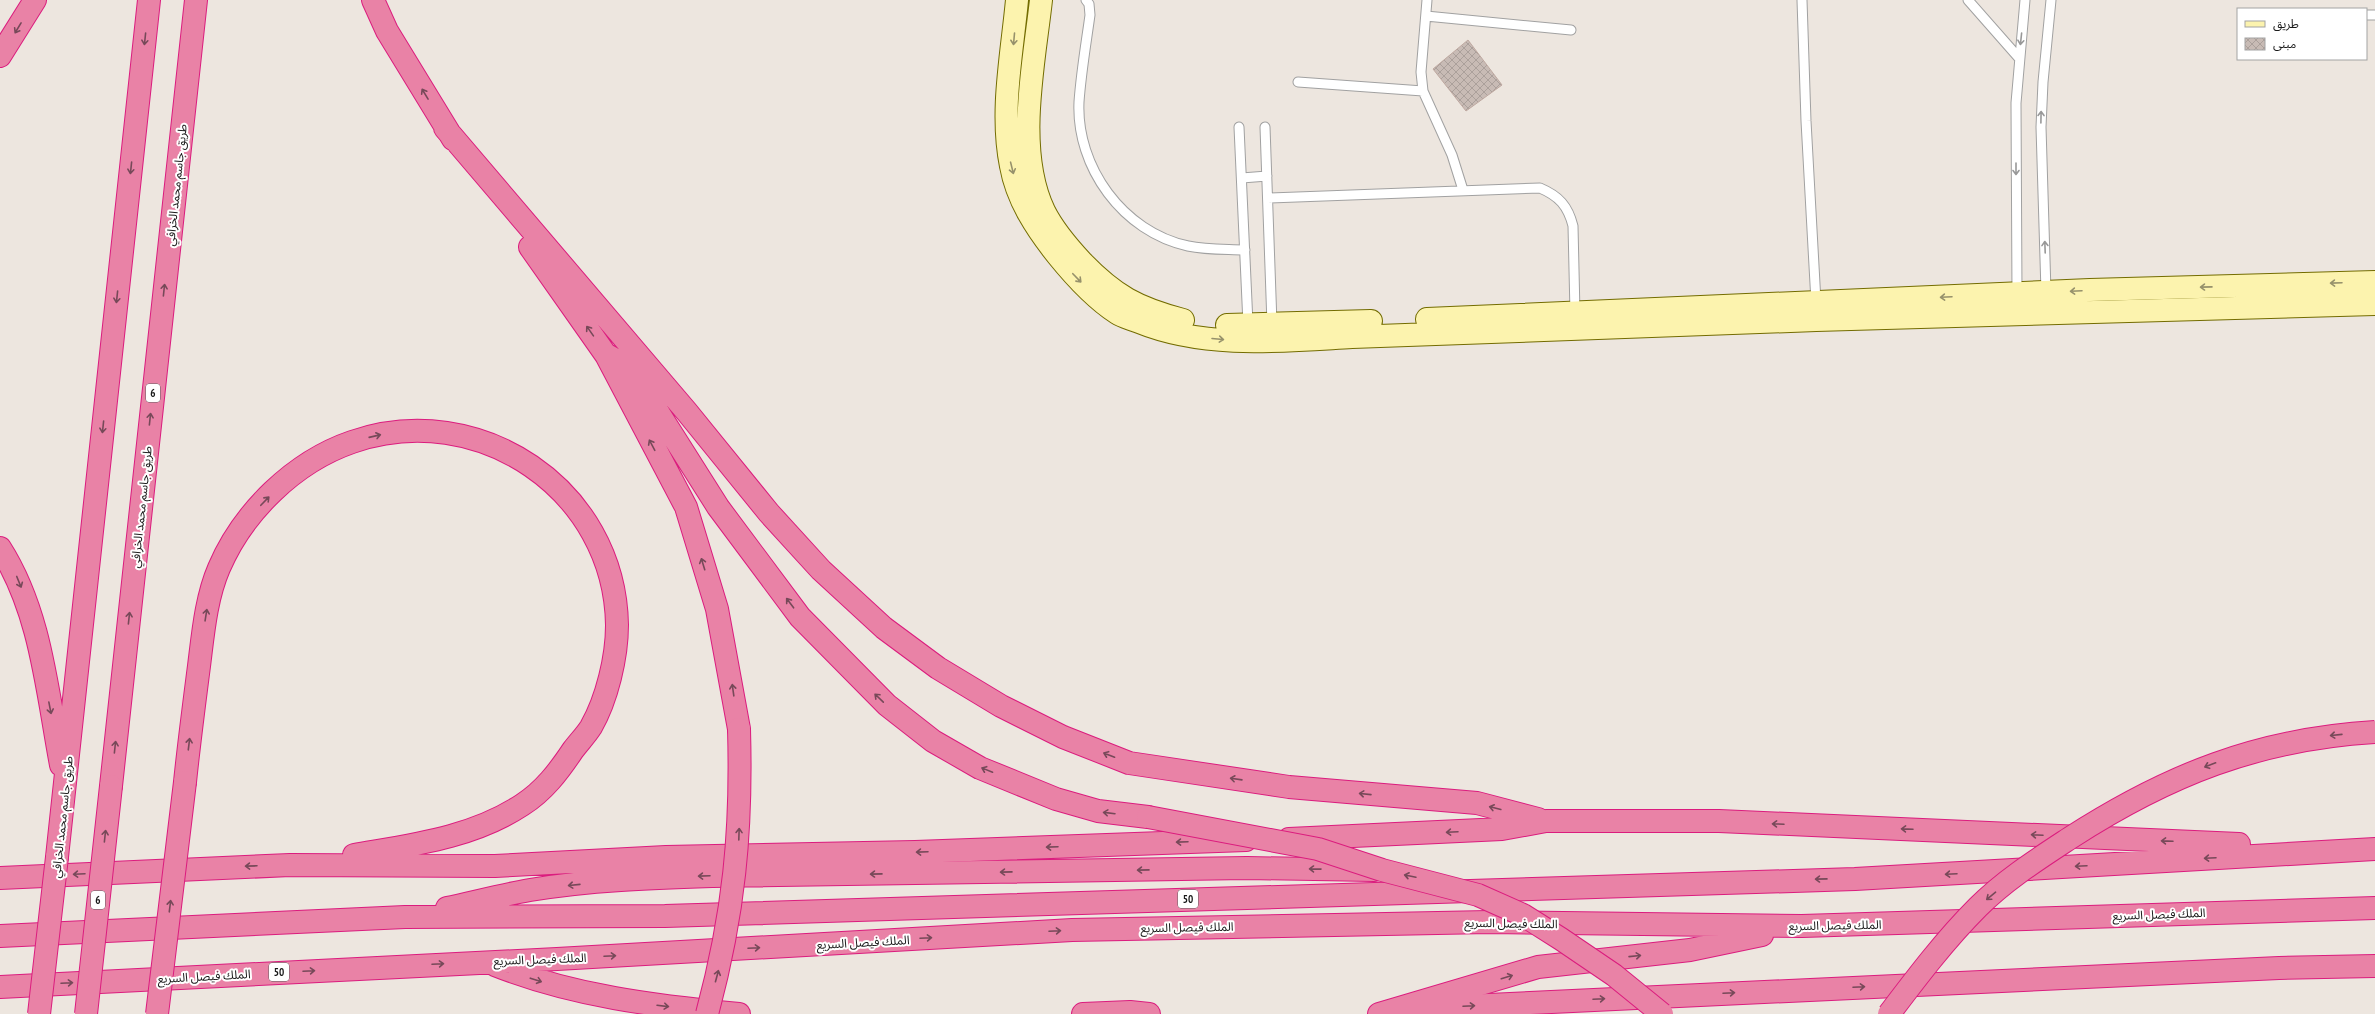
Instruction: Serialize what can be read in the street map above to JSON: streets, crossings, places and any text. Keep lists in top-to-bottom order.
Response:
{
  "streets": {
    "highway": [
      "طريق جاسم محمد الخرافي",
      "6",
      "50",
      "الملك فيصل السريع"
    ]
  },
  "legend": ["طريق", "مبنى"]
}
